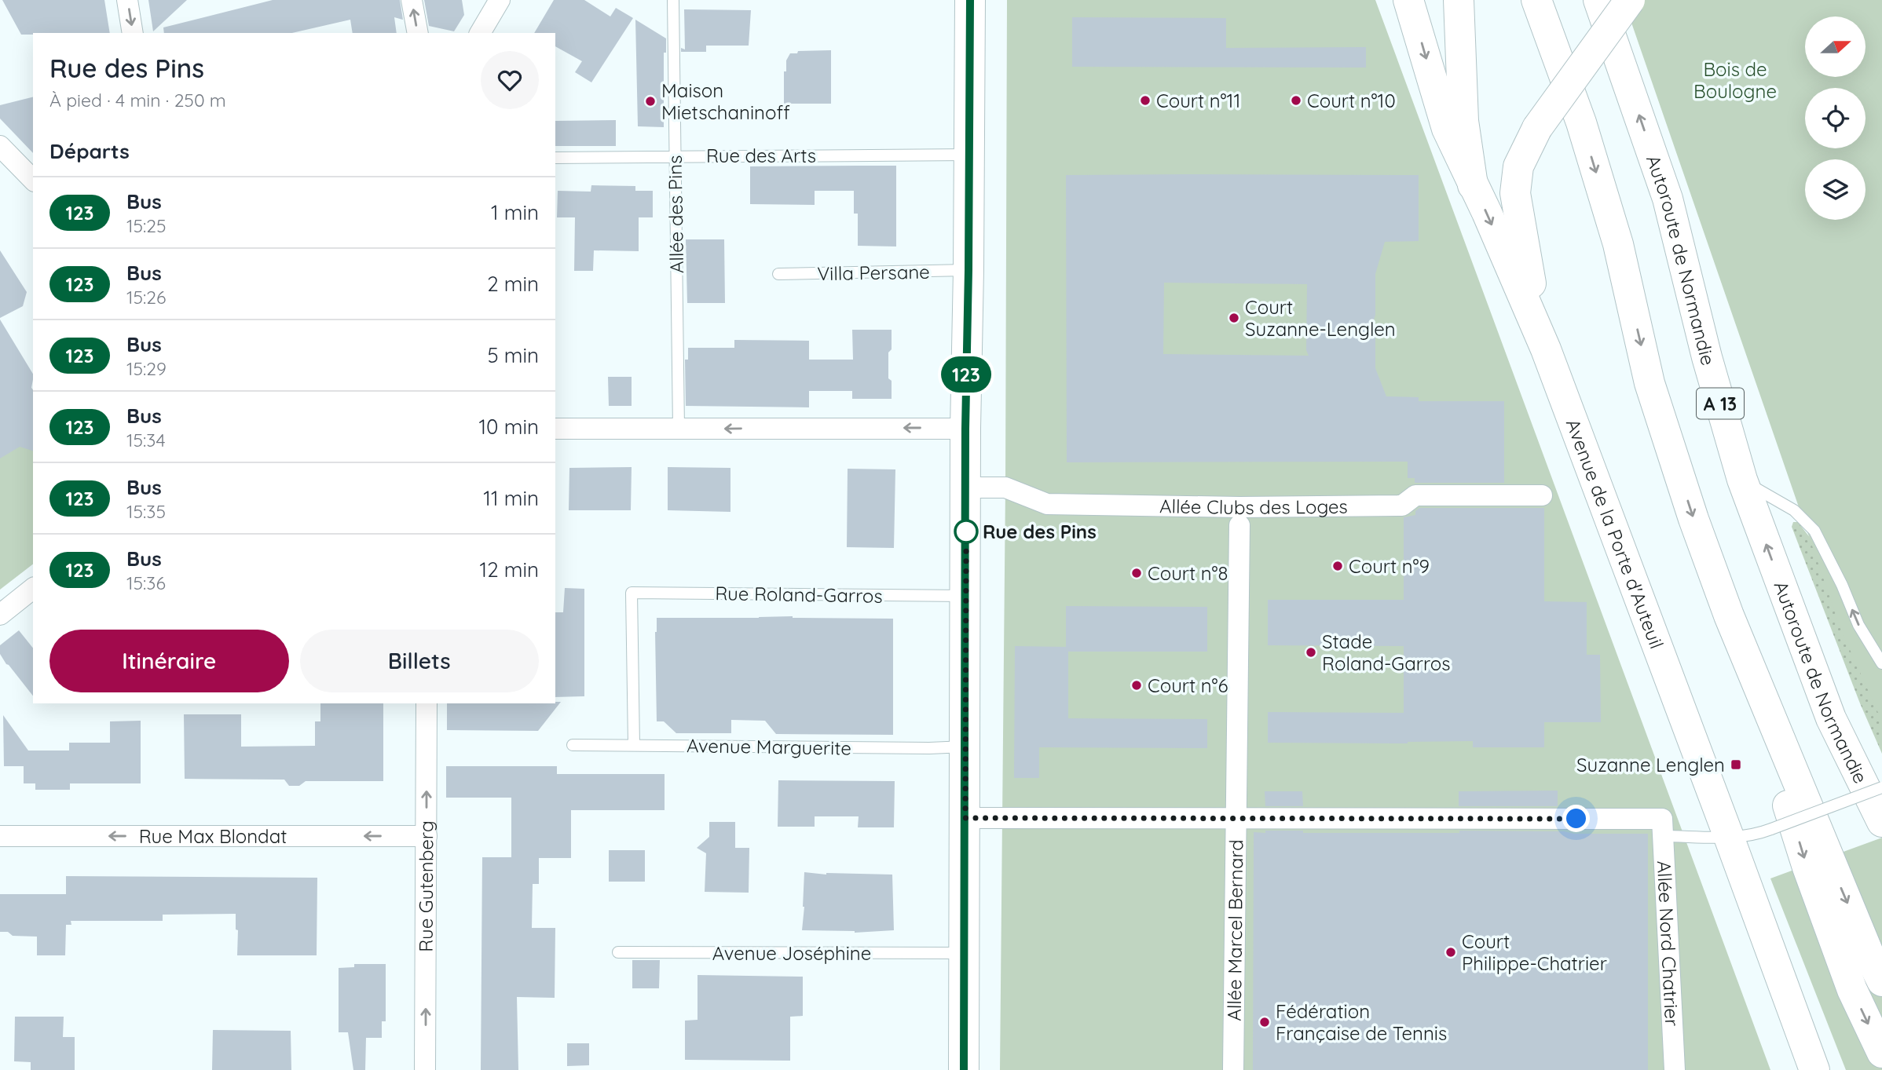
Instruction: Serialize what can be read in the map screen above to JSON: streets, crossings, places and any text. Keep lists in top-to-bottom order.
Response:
{
  "streets": {
    "main road": ["Autoroute de Normandie", "A 13", "Avenue de la Porte d'Auteuil"],
    "street": [
      "Allée Clubs des Loges",
      "Rue Max Blondat",
      "Rue Gutenberg",
      "Allée Marcel Bernard",
      "Allée Nord Chatrier"
    ],
    "lane": [
      "Rue des Arts",
      "Allée des Pins",
      "Villa Persane",
      "Rue Roland-Garros",
      "Avenue Marguerite",
      "Avenue Joséphine"
    ]
  },
  "crossings": [
    ["Rue des Arts", "Allée des Pins"],
    ["Rue Roland-Garros", "Avenue Marguerite"],
    ["Rue Max Blondat", "Rue Gutenberg"]
  ],
  "one_way": ["Rue Max Blondat", "Rue Gutenberg"],
  "parks": ["Bois de Boulogne"],
  "places": {
    "other": [
      "Court n°11",
      "Court n°10",
      "Maison Mietschaninoff",
      "Court Suzanne-Lenglen",
      "Rue des Pins",
      "Court n°9",
      "Court n°8",
      "Stade Roland-Garros",
      "Court n°6",
      "Court Philippe-Chatrier",
      "Fédération Française de Tennis"
    ],
    "transit": ["Suzanne Lenglen"]
  },
  "lines": ["bus line 123"],
  "north": "right",
  "page": {
    "on_map": "123",
    "heading": [
      ["Rue des Pins", "À pied · 4 min · 250 m"],
      "Départs"
    ],
    "list": [
      {
        "mark": "123",
        "name": "Bus",
        "note": "15:25",
        "value": "1 min"
      },
      {
        "mark": "123",
        "name": "Bus",
        "note": "15:26",
        "value": "2 min"
      },
      {
        "mark": "123",
        "name": "Bus",
        "note": "15:29",
        "value": "5 min"
      },
      {
        "mark": "123",
        "name": "Bus",
        "note": "15:34",
        "value": "10 min"
      },
      {
        "mark": "123",
        "name": "Bus",
        "note": "15:35",
        "value": "11 min"
      },
      {
        "mark": "123",
        "name": "Bus",
        "note": "15:36",
        "value": "12 min"
      }
    ],
    "buttons": ["Itinéraire", "Billets"]
  }
}
